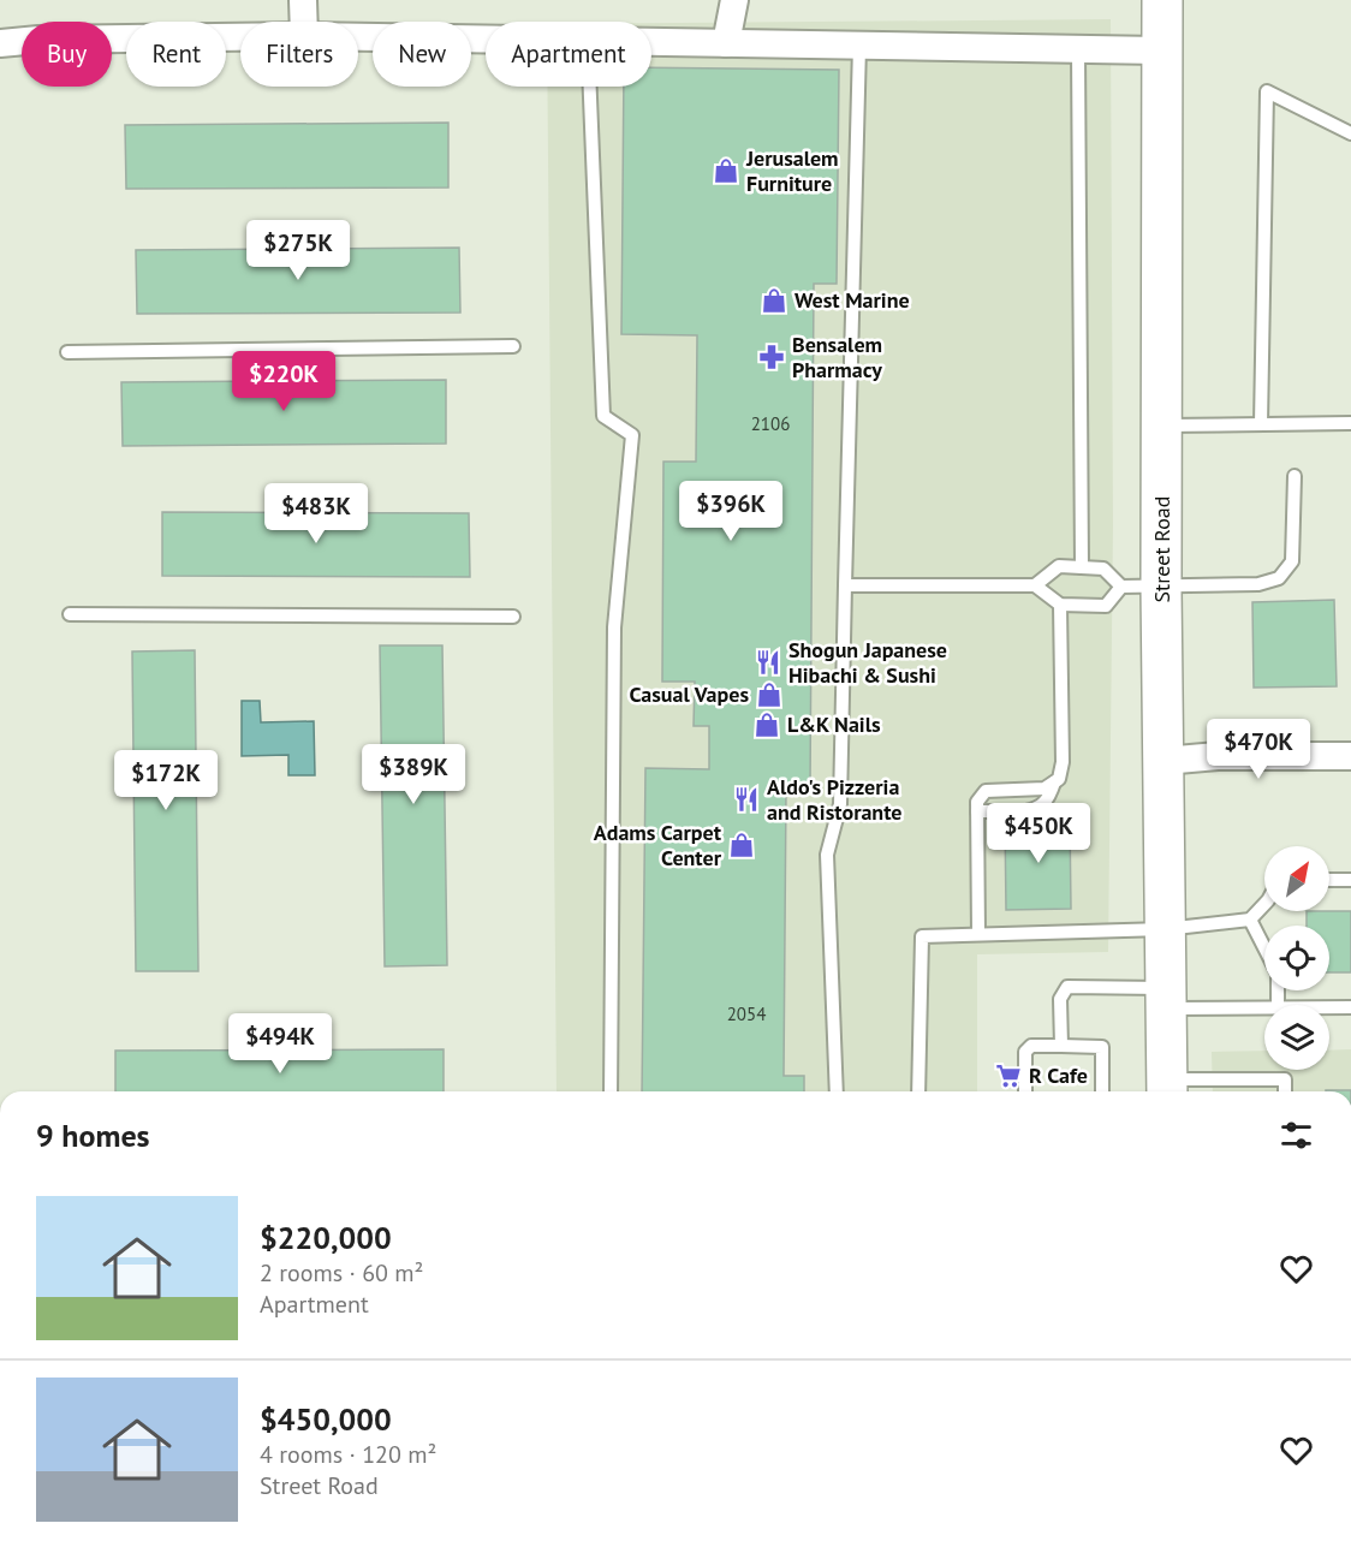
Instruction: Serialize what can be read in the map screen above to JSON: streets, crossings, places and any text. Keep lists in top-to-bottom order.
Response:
{
  "streets": {
    "main road": ["Street Road"]
  },
  "places": {
    "shop": [
      "Jerusalem Furniture",
      "West Marine",
      "Casual Vapes",
      "L&K Nails",
      "Adams Carpet Center"
    ],
    "pharmacy": ["Bensalem Pharmacy"],
    "restaurant": ["Shogun Japanese Hibachi & Sushi", "Aldo's Pizzeria and Ristorante"],
    "supermarket": ["R Cafe"]
  },
  "house_numbers": ["2106", "2054"],
  "north": "top right",
  "page": {
    "chip": [
      "Buy",
      "Rent",
      "Filters",
      "New",
      "Apartment"
    ],
    "price": [
      "$275K",
      "$220K",
      "$396K",
      "$483K",
      "$470K",
      "$389K",
      "$172K",
      "$450K",
      "$494K"
    ],
    "heading": "9 homes",
    "list": [
      {
        "name": "$220,000",
        "note": "2 rooms · 60 m² · Apartment"
      },
      {
        "name": "$450,000",
        "note": "4 rooms · 120 m² · Street Road"
      }
    ]
  }
}
